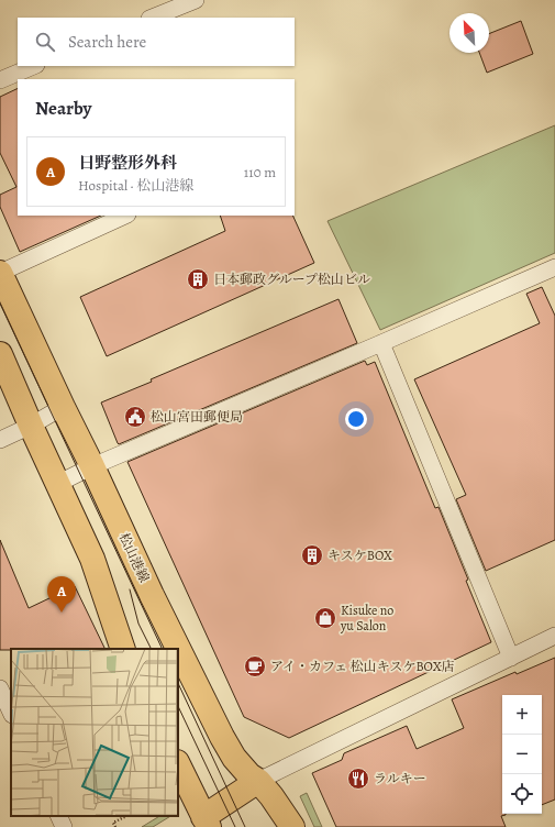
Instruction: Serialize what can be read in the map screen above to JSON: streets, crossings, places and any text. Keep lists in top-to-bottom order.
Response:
{
  "streets": {
    "main road": ["松山港線"]
  },
  "places": {
    "building": ["日本郵政グループ松山ビル", "キスケBOX"],
    "public building": ["松山宮田郵便局"],
    "shop": ["Kisuke no yu Salon"],
    "cafe": ["アイ・カフェ 松山キスケBOX店"],
    "restaurant": ["ラルキー"]
  },
  "north": "top left",
  "page": {
    "search": "Search here",
    "heading": "Nearby",
    "list": [
      {
        "mark": "A",
        "name": "日野整形外科",
        "note": "Hospital · 松山港線",
        "value": "110 m"
      }
    ],
    "pins": "A",
    "map_buttons": ["+", "−"]
  }
}
